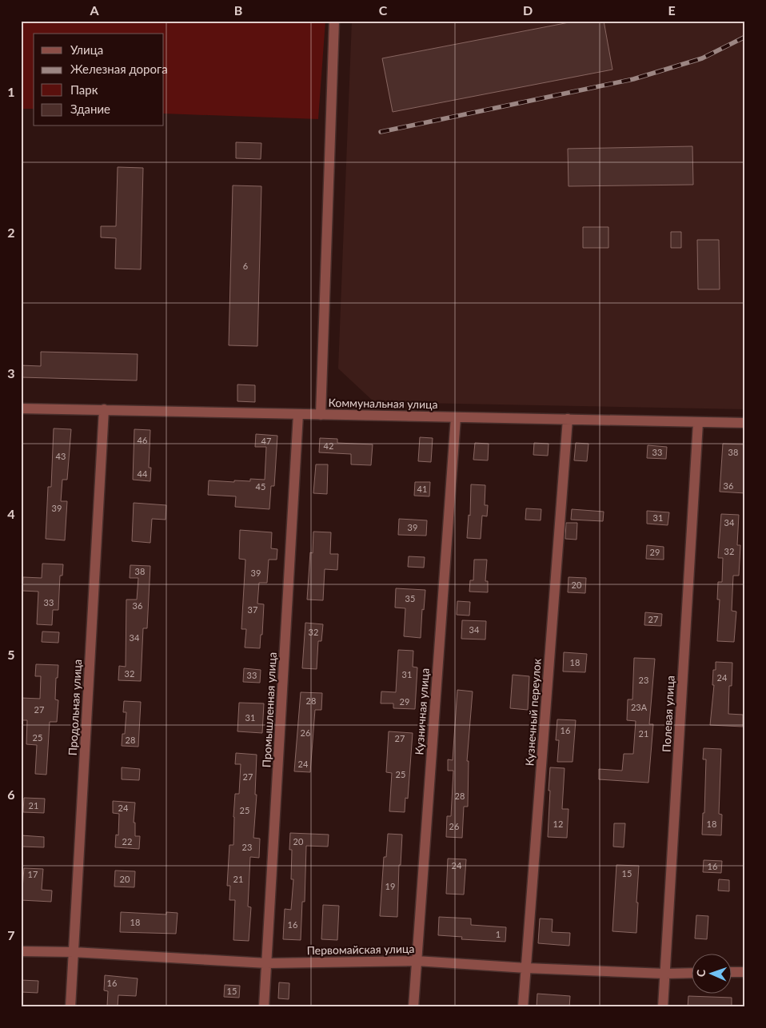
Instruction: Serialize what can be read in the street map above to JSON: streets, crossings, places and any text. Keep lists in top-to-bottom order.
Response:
{
  "streets": {
    "street": [
      "Коммунальная улица",
      "Продольная улица",
      "Промышленная улица",
      "Кузничная улица",
      "Кузнечный переулок",
      "Полевая улица",
      "Первомайская улица"
    ]
  },
  "crossings": [
    ["Коммунальная улица", "Продольная улица"],
    ["Коммунальная улица", "Промышленная улица"],
    ["Коммунальная улица", "Кузничная улица"],
    ["Коммунальная улица", "Кузнечный переулок"],
    ["Коммунальная улица", "Полевая улица"],
    ["Продольная улица", "Первомайская улица"],
    ["Промышленная улица", "Первомайская улица"],
    ["Кузничная улица", "Первомайская улица"],
    ["Кузнечный переулок", "Первомайская улица"],
    ["Полевая улица", "Первомайская улица"]
  ],
  "house_numbers": [
    "6",
    "46",
    "47",
    "42",
    "33",
    "38",
    "43",
    "44",
    "36",
    "45",
    "41",
    "39",
    "31",
    "34",
    "39",
    "32",
    "29",
    "38",
    "39",
    "20",
    "35",
    "33",
    "36",
    "37",
    "27",
    "34",
    "32",
    "34",
    "18",
    "32",
    "31",
    "33",
    "24",
    "23",
    "28",
    "29",
    "23А",
    "27",
    "31",
    "16",
    "26",
    "21",
    "25",
    "27",
    "28",
    "24",
    "25",
    "27",
    "28",
    "21",
    "24",
    "25",
    "12",
    "18",
    "26",
    "22",
    "20",
    "23",
    "24",
    "16",
    "15",
    "17",
    "20",
    "21",
    "19",
    "18",
    "16",
    "1",
    "16",
    "15"
  ],
  "legend": [
    "Улица",
    "Железная дорога",
    "Парк",
    "Здание"
  ],
  "north": "left",
  "grid": {
    "columns": [
      "A",
      "B",
      "C",
      "D",
      "E"
    ],
    "rows": [
      "1",
      "2",
      "3",
      "4",
      "5",
      "6",
      "7"
    ]
  }
}
